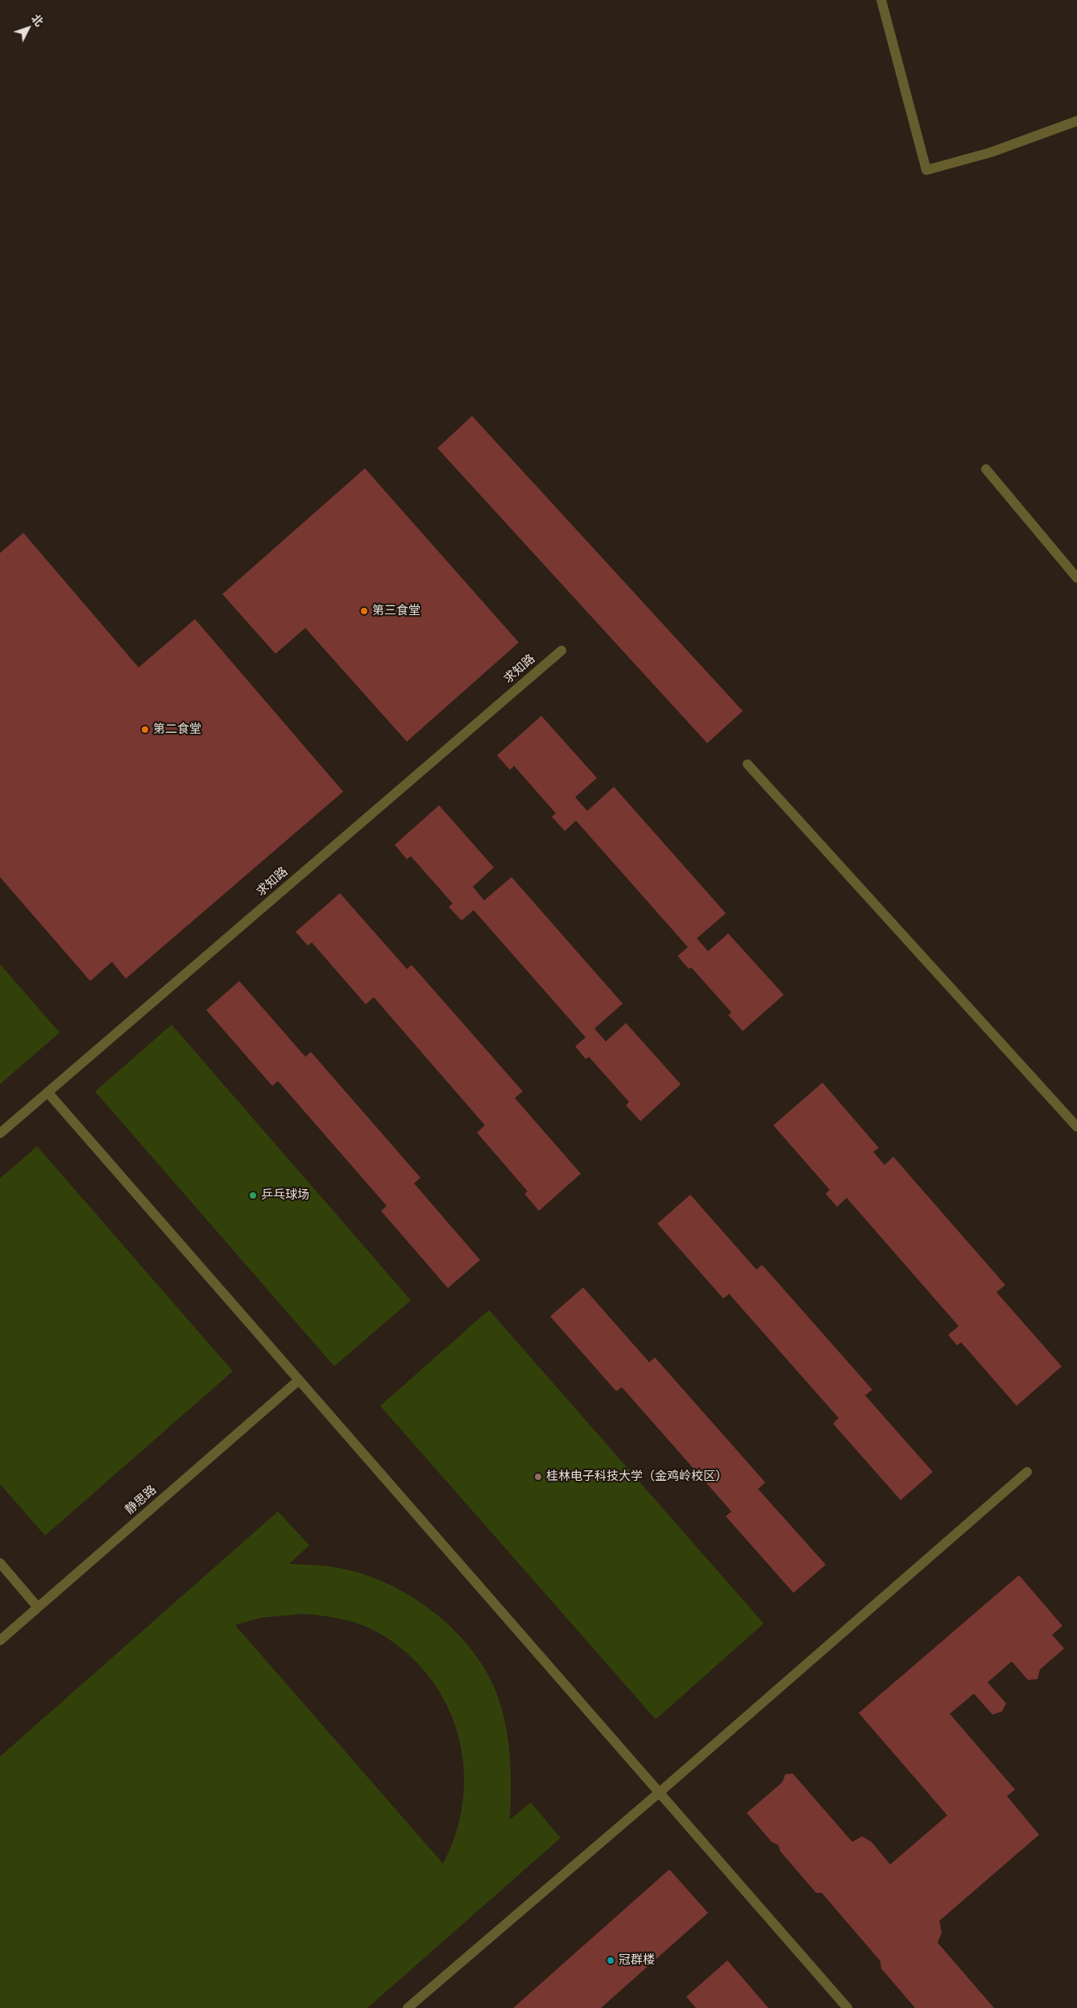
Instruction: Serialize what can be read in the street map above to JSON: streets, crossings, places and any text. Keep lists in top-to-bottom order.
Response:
{
  "streets": {
    "street": ["求知路", "静思路"]
  },
  "places": [
    "第三食堂",
    "第二食堂",
    "乒乓球场",
    "桂林电子科技大学（金鸡岭校区）",
    "冠群楼"
  ],
  "north": "top right"
}
